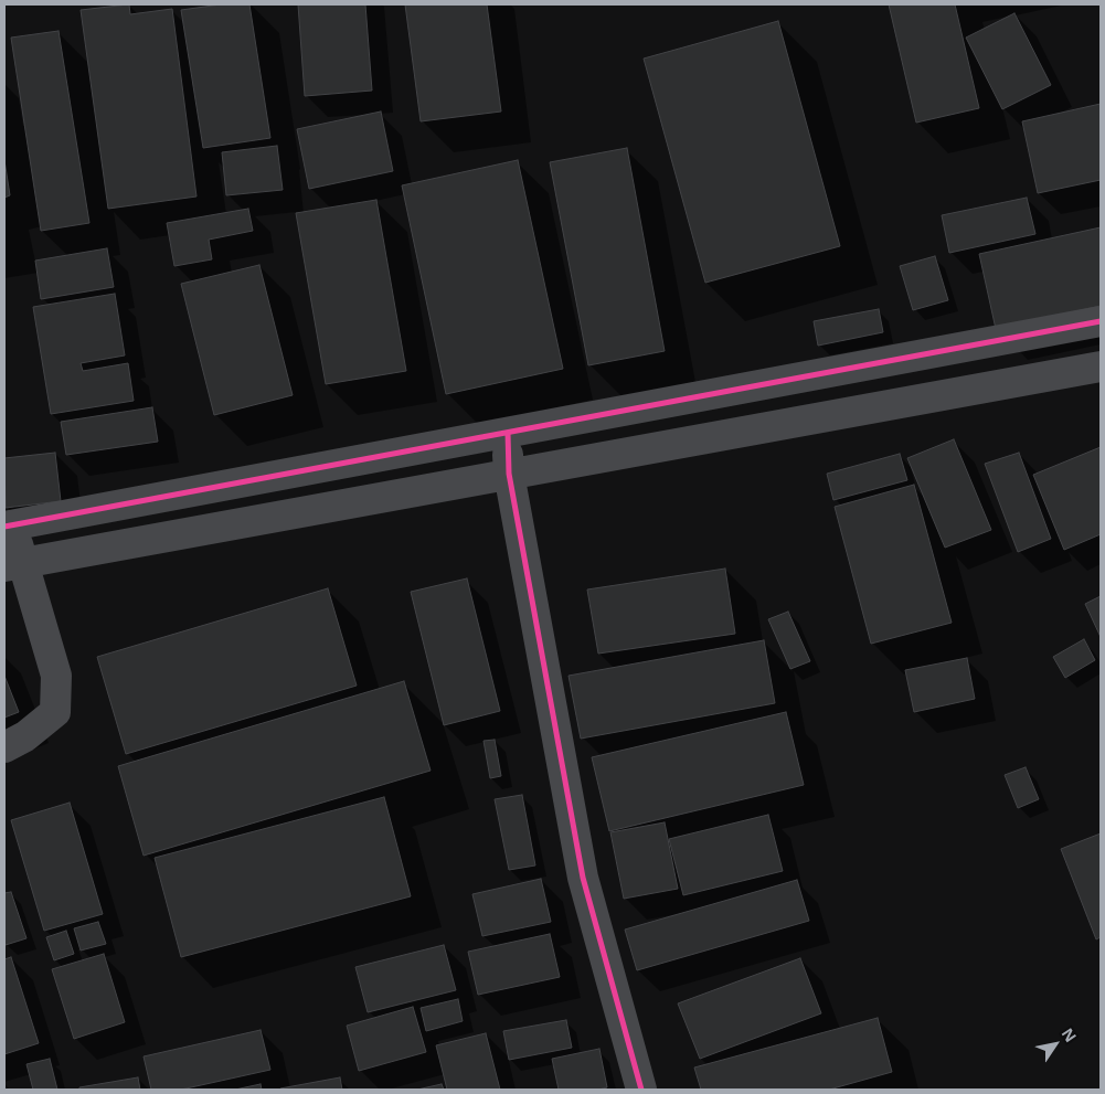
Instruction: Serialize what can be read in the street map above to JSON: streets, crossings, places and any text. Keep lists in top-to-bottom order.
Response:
{
  "north": "top right"
}
